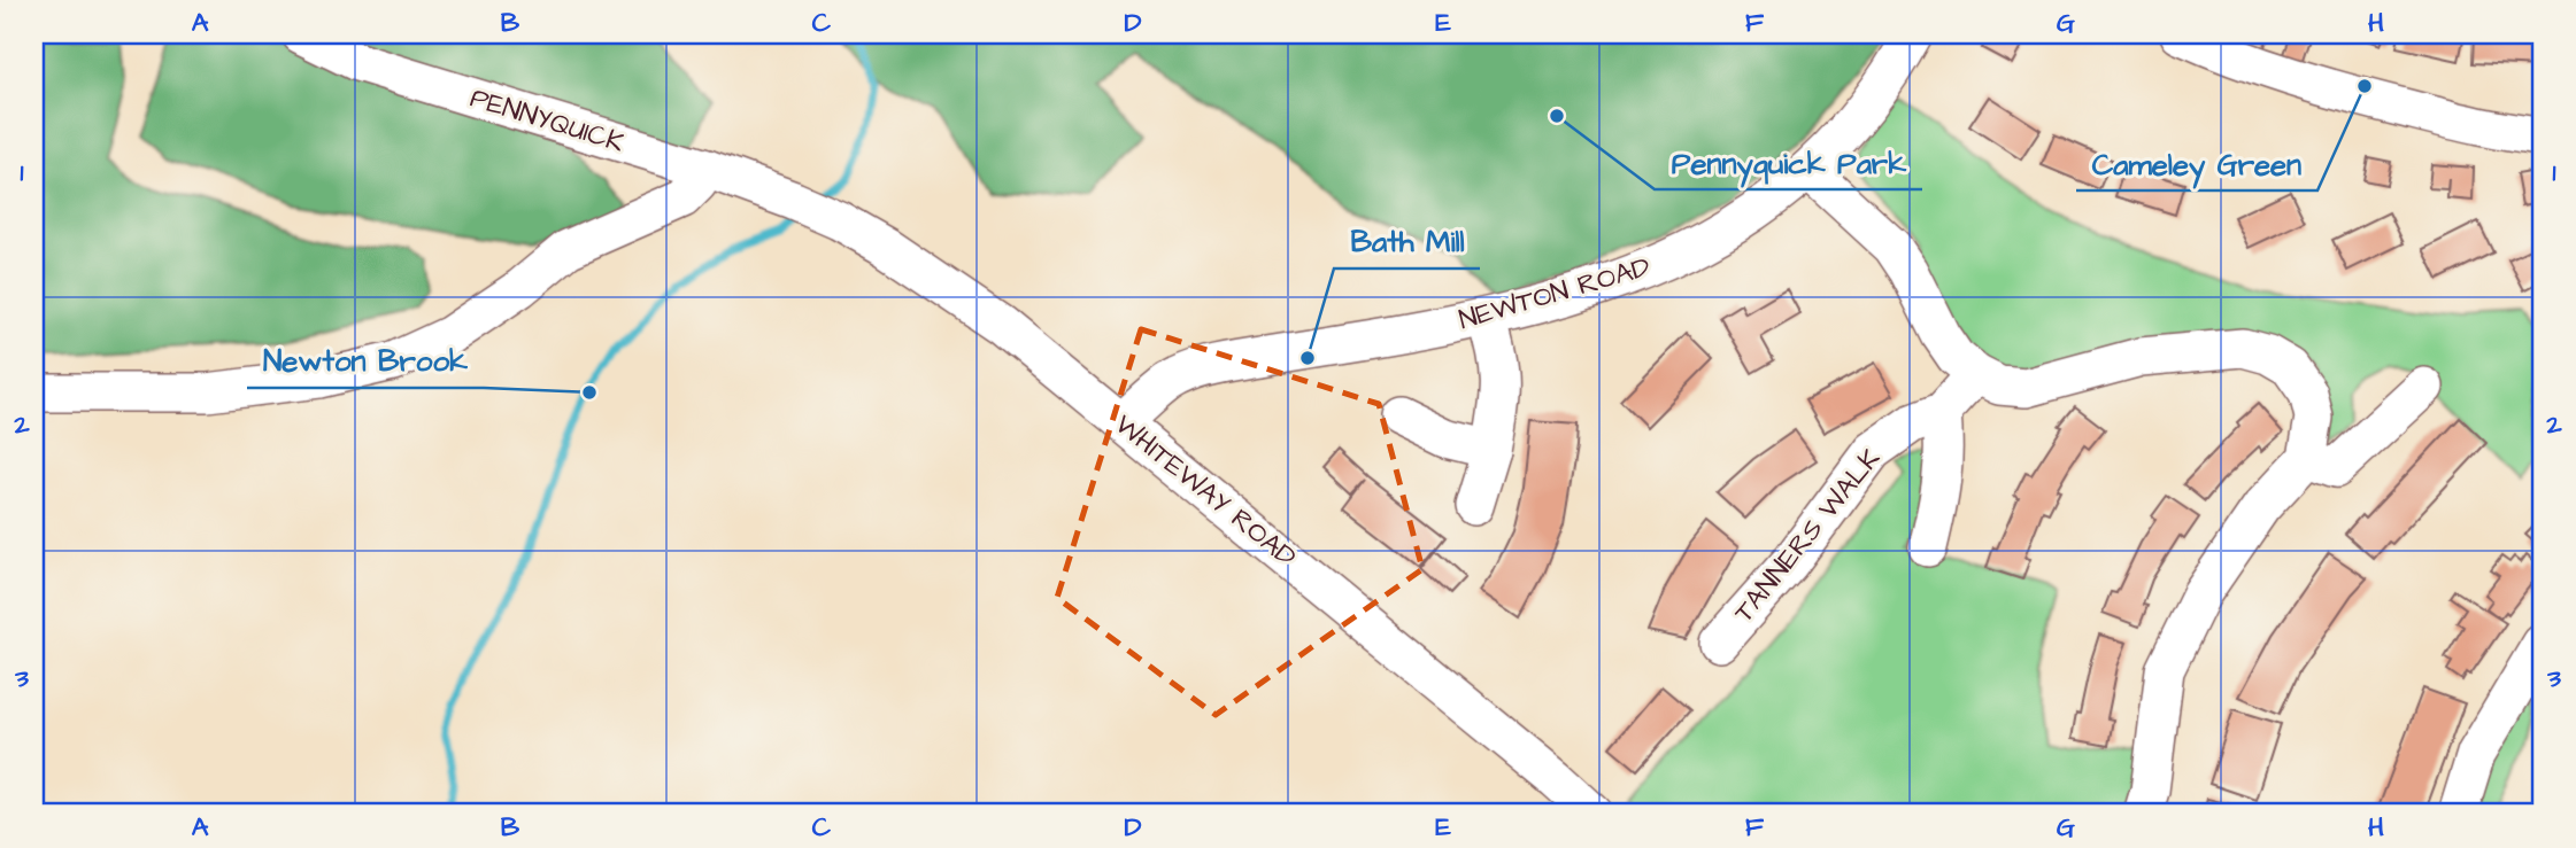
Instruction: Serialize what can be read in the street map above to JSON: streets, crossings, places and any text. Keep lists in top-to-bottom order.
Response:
{
  "streets": {
    "street": [
      "PENNYQUICK",
      "NEWTON ROAD",
      "WHITEWAY ROAD",
      "TANNERS WALK"
    ]
  },
  "crossings": [
    ["PENNYQUICK", "WHITEWAY ROAD"],
    ["NEWTON ROAD", "WHITEWAY ROAD"]
  ],
  "places": [
    "Cameley Green",
    "Pennyquick Park",
    "Bath Mill",
    "Newton Brook"
  ],
  "grid": {
    "columns": [
      "A",
      "B",
      "C",
      "D",
      "E",
      "F",
      "G",
      "H"
    ],
    "rows": ["1", "2", "3"]
  }
}
